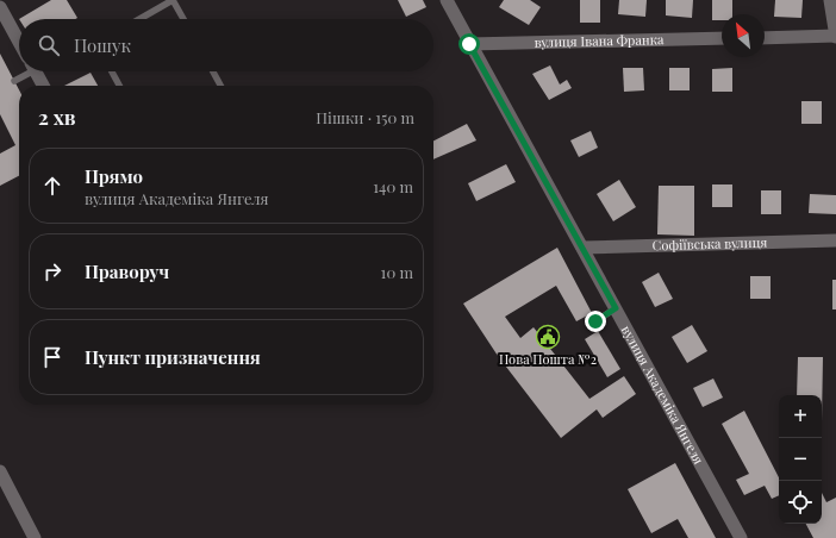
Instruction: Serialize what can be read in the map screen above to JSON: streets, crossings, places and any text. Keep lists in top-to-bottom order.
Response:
{
  "streets": {
    "street": ["вулиця Івана Франка", "Софіївська вулиця", "вулиця Академіка Янгеля"]
  },
  "crossings": [
    ["вулиця Івана Франка", "вулиця Академіка Янгеля"],
    ["Софіївська вулиця", "вулиця Академіка Янгеля"]
  ],
  "places": {
    "public building": ["Нова Пошта №2"]
  },
  "north": "top left",
  "page": {
    "search": "Пошук",
    "heading": ["2 хв", "Пішки · 150 m"],
    "list": [
      ["Прямо", "вулиця Академіка Янгеля", "140 m"],
      ["Праворуч", "10 m"],
      "Пункт призначення"
    ],
    "map_buttons": ["+", "−"]
  }
}
